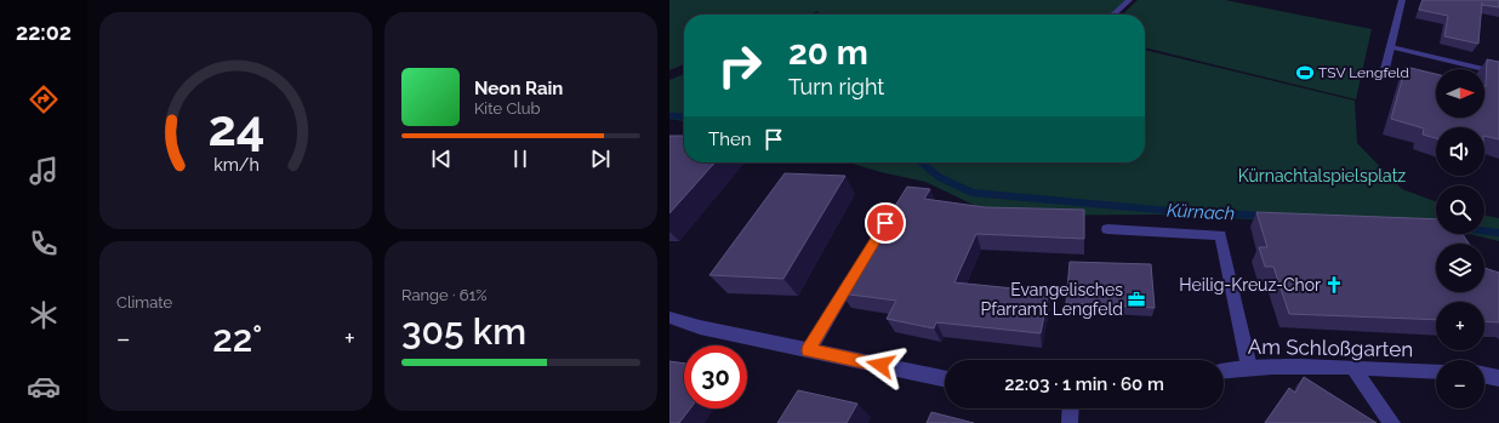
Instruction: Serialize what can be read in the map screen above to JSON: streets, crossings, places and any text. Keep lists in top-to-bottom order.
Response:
{
  "streets": {
    "street": ["Am Schloßgarten"]
  },
  "water": ["Kürnach"],
  "parks": ["Kürnachtalspielsplatz"],
  "places": {
    "sports": ["TSV Lengfeld"],
    "church": ["Heilig-Kreuz-Chor"],
    "office": ["Evangelisches Pfarramt Lengfeld"]
  },
  "north": "right",
  "page": {
    "tabs": "22:02",
    "turn": ["20 m", "Turn right"],
    "song": ["Neon Rain", "Kite Club"],
    "map_buttons": ["+", "−"],
    "then": "Then",
    "tile": [
      "Climate",
      ["Range · 61%", "305 km"]
    ],
    "heat": ["−", "22°", "+"],
    "limit": "30",
    "trip": "22:03 · 1 min · 60 m",
    "gauge": ["24", "km/h"]
  }
}
